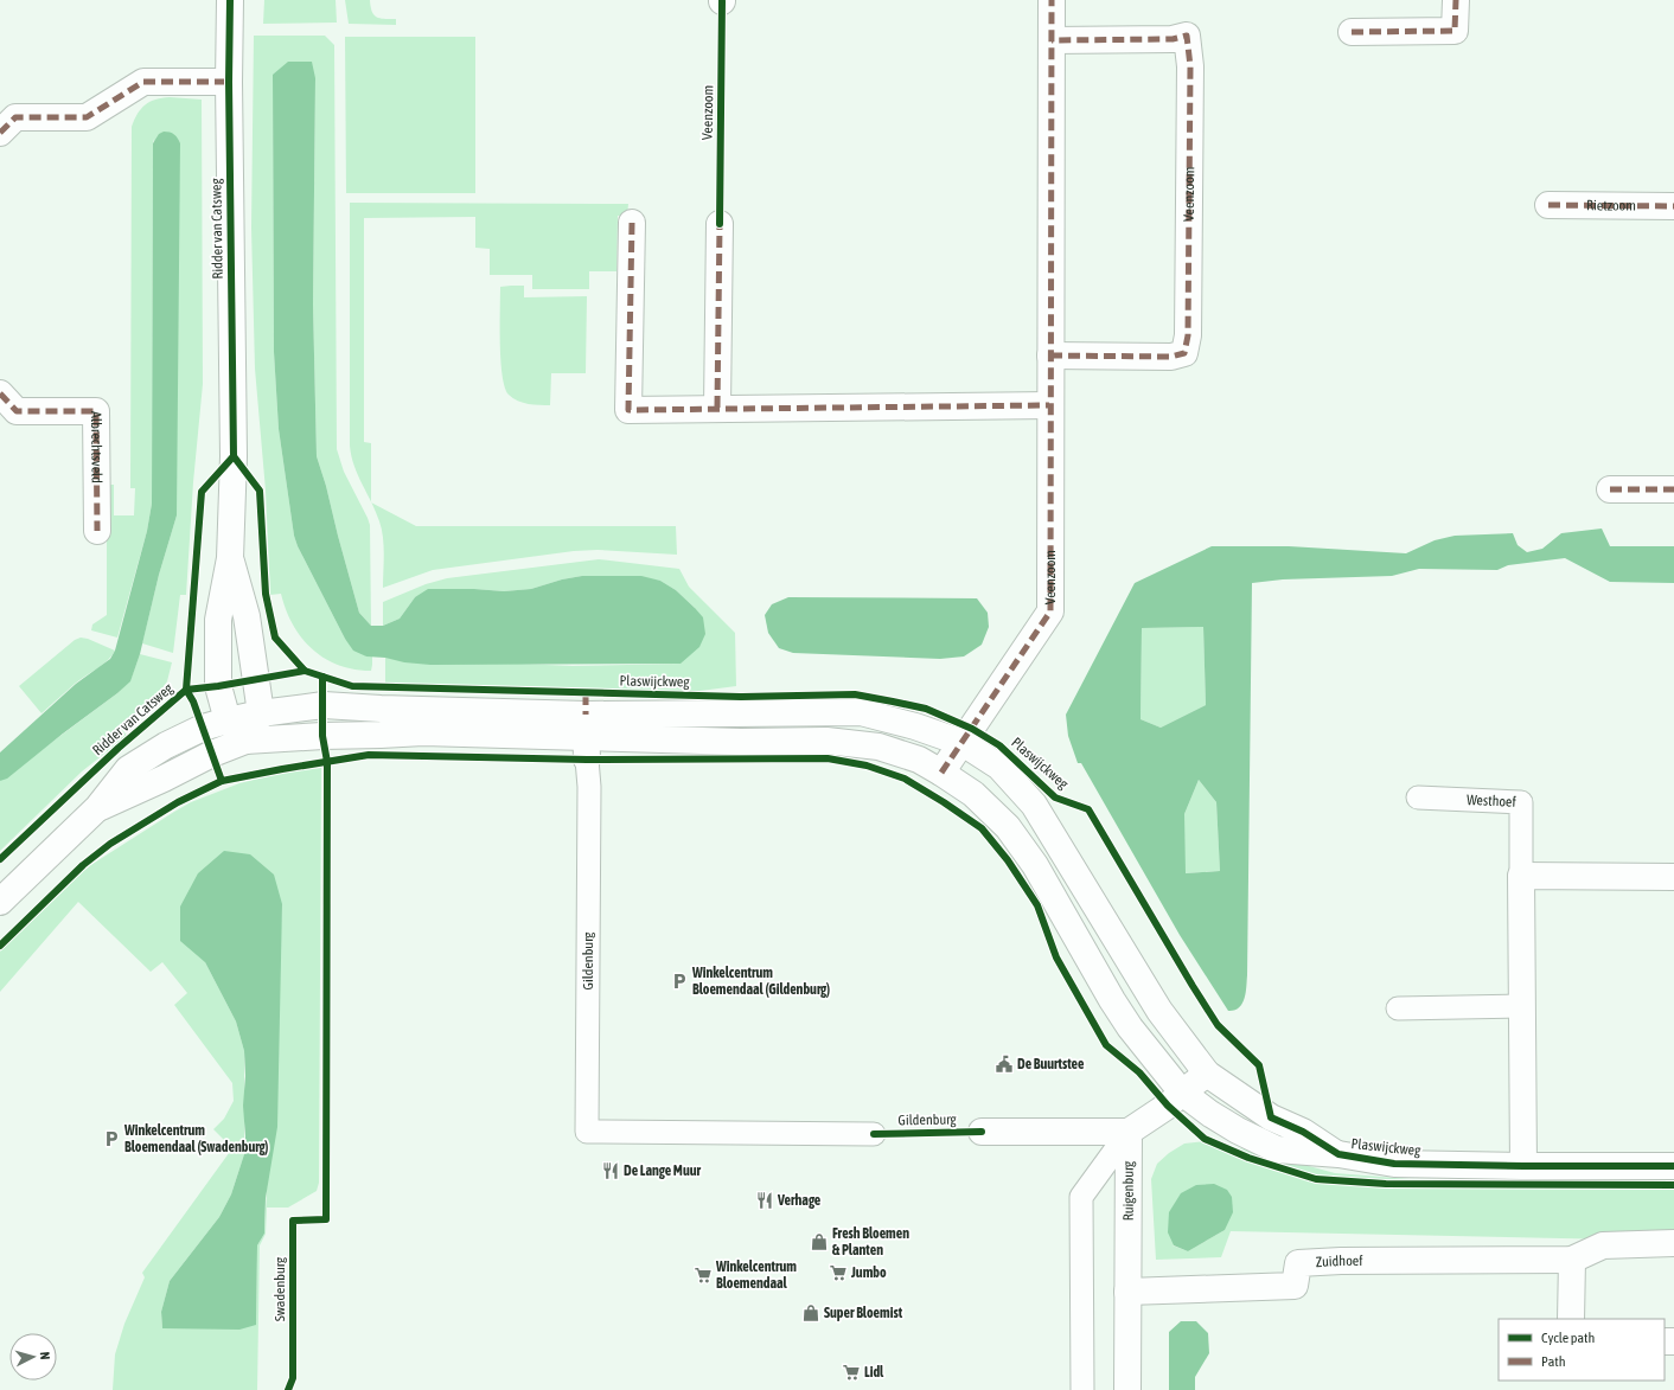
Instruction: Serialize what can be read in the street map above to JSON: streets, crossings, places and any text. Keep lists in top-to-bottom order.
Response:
{
  "streets": {
    "street": [
      "Veenzoom",
      "Rietzoom",
      "Ridder van Catsweg",
      "Albrechtsveld",
      "Plaswijckweg",
      "Westhoef",
      "Ruigenburg",
      "Zuidhoef"
    ],
    "lane": ["Gildenburg"],
    "cycle path": ["Swadenburg"]
  },
  "crossings": [
    ["Veenzoom", "Plaswijckweg"],
    ["Ridder van Catsweg", "Plaswijckweg"],
    ["Plaswijckweg", "Westhoef"],
    ["Plaswijckweg", "Gildenburg"],
    ["Ruigenburg", "Zuidhoef"]
  ],
  "places": {
    "parking": ["Winkelcentrum Bloemendaal (Gildenburg)", "Winkelcentrum Bloemendaal (Swadenburg)"],
    "public building": ["De Buurtstee"],
    "restaurant": ["De Lange Muur", "Verhage"],
    "shop": ["Fresh Bloemen & Planten", "Super Bloemist"],
    "supermarket": ["Jumbo", "Winkelcentrum Bloemendaal", "Lidl"]
  },
  "legend": ["Cycle path", "Path"],
  "north": "right"
}
